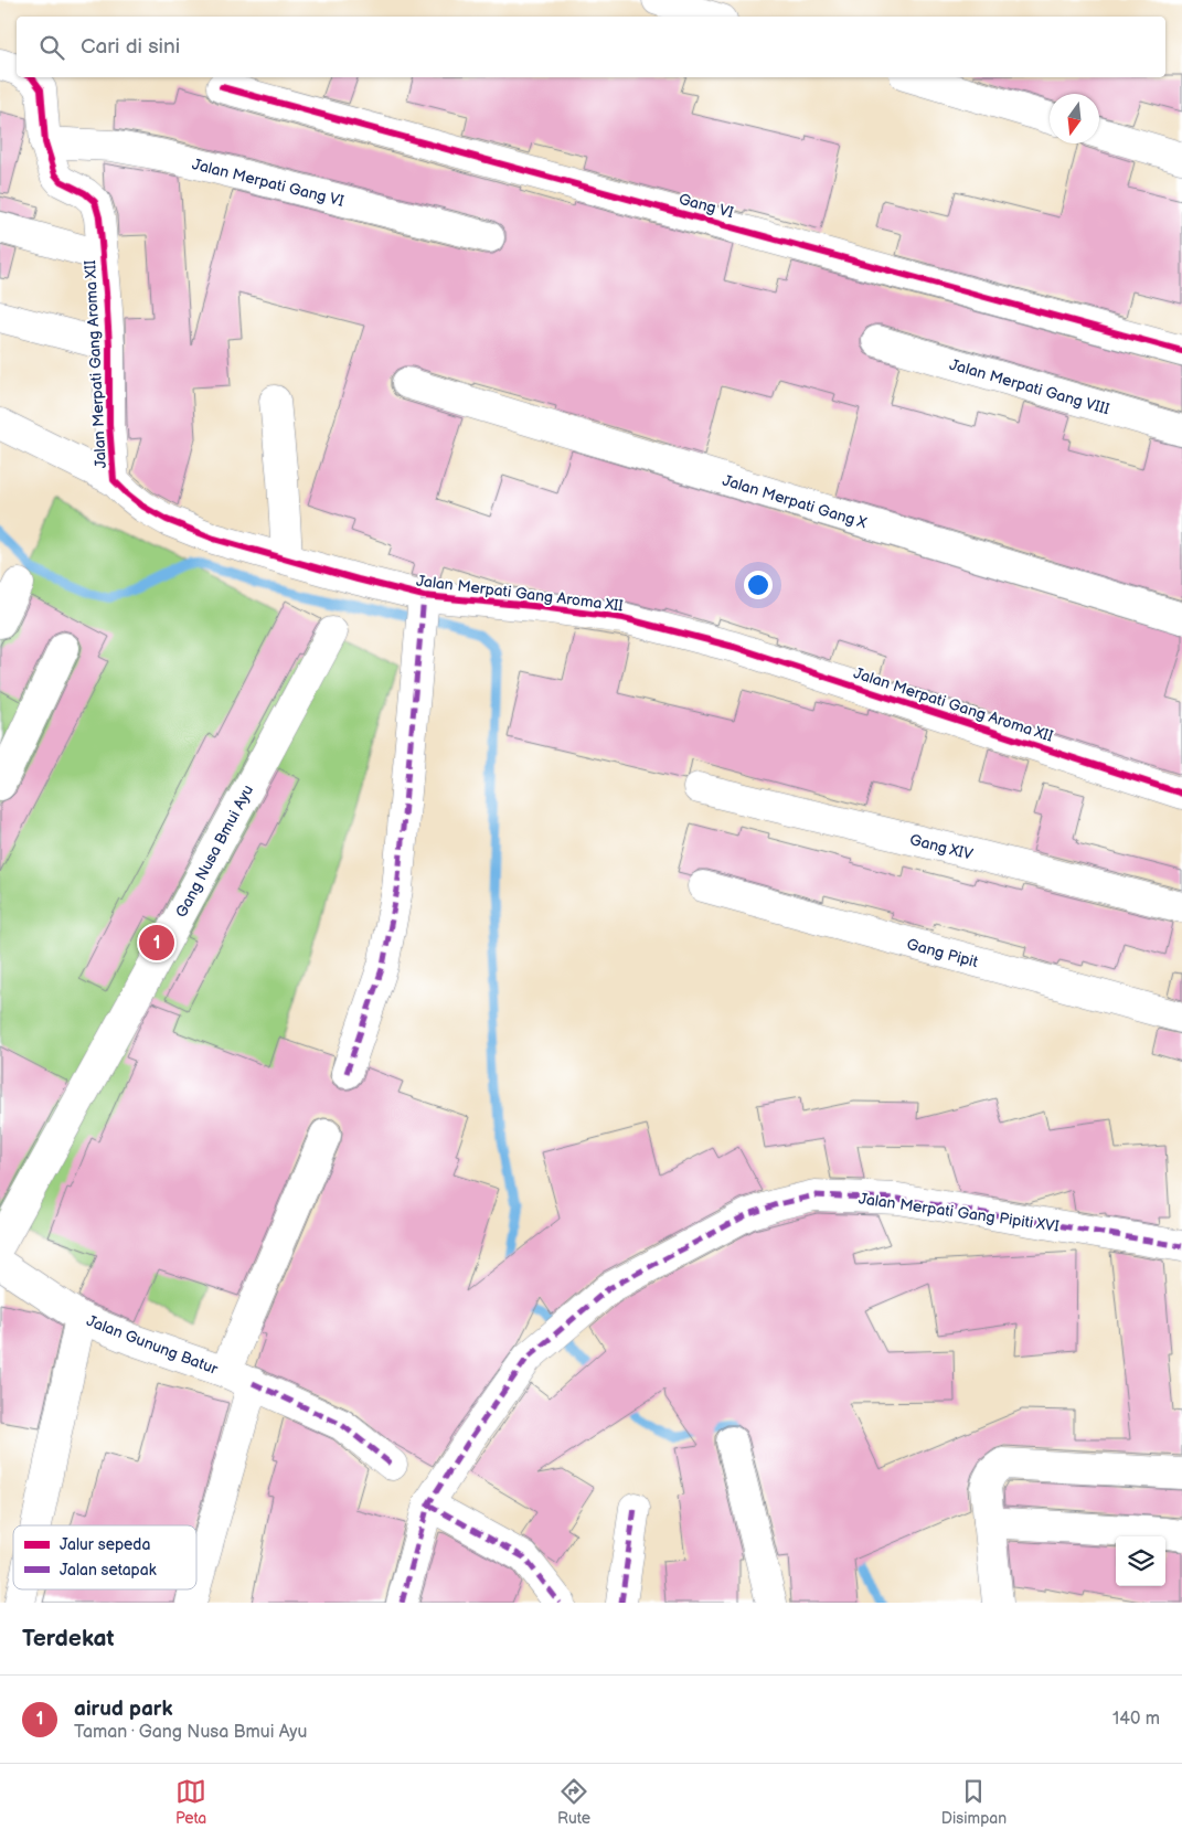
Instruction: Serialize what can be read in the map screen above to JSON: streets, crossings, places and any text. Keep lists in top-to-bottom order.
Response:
{
  "streets": {
    "street": [
      "Jalan Merpati Gang VI",
      "Gang VI",
      "Jalan Merpati Gang Aroma XII",
      "Jalan Merpati Gang VIII",
      "Jalan Merpati Gang X",
      "Gang XIV",
      "Gang Nusa Bmui Ayu",
      "Gang Pipit",
      "Jalan Merpati Gang Pipiti XVI",
      "Jalan Gunung Batur"
    ]
  },
  "crossings": [
    ["Jalan Merpati Gang VI", "Jalan Merpati Gang Aroma XII"]
  ],
  "legend": ["Jalur sepeda", "Jalan setapak"],
  "north": "bottom",
  "page": {
    "search": "Cari di sini",
    "pins": "1",
    "heading": "Terdekat",
    "list": [
      {
        "mark": "1",
        "name": "airud park",
        "note": "Taman · Gang Nusa Bmui Ayu",
        "value": "140 m"
      }
    ],
    "nav": ["Peta", "Rute", "Disimpan"]
  }
}
